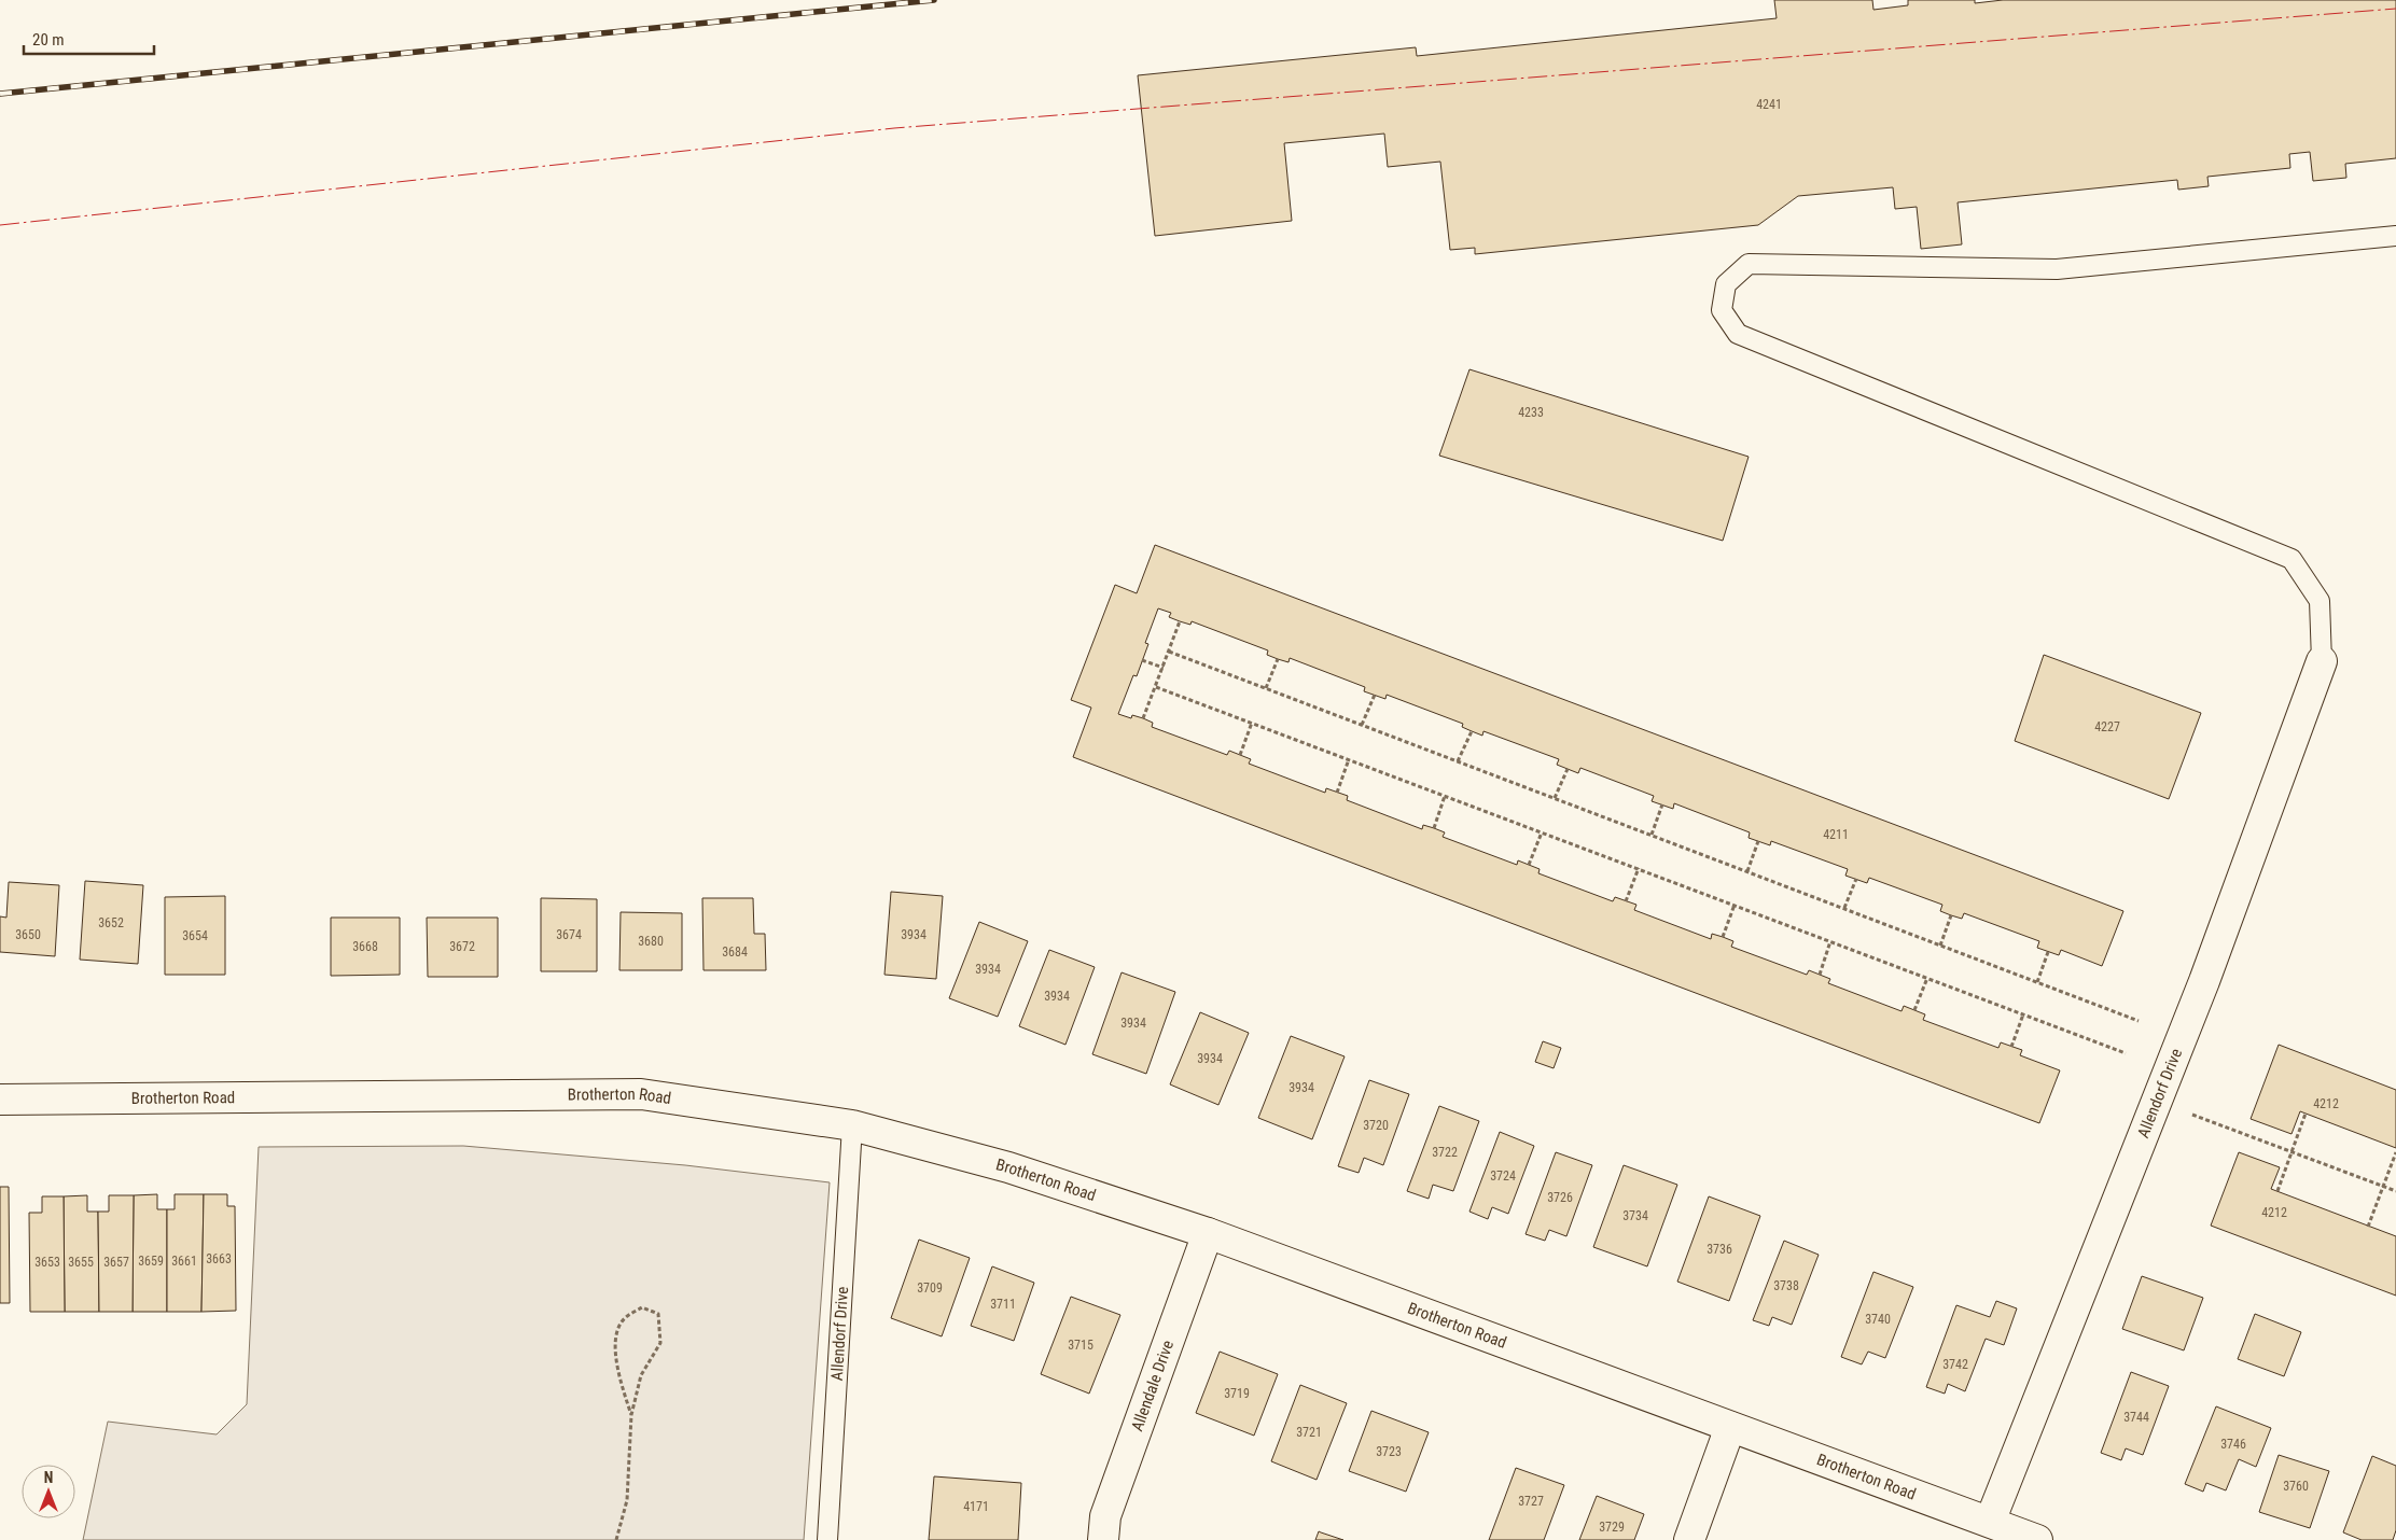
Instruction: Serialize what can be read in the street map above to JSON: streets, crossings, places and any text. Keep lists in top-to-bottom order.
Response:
{
  "streets": {
    "street": ["Allendorf Drive", "Brotherton Road", "Allendale Drive"]
  },
  "crossings": [
    ["Allendorf Drive", "Brotherton Road"],
    ["Brotherton Road", "Allendale Drive"]
  ],
  "house_numbers": [
    "4241",
    "4233",
    "4227",
    "4211",
    "3652",
    "3650",
    "3674",
    "3934",
    "3654",
    "3680",
    "3668",
    "3672",
    "3684",
    "3934",
    "3934",
    "3934",
    "3934",
    "3934",
    "4212",
    "3720",
    "3722",
    "3724",
    "3726",
    "4212",
    "3734",
    "3736",
    "3663",
    "3659",
    "3661",
    "3653",
    "3655",
    "3657",
    "3738",
    "3709",
    "3711",
    "3740",
    "3715",
    "3742",
    "3719",
    "3744",
    "3721",
    "3746",
    "3723",
    "3760",
    "3727",
    "4171",
    "3729"
  ],
  "scale_bar": "20 m",
  "north": "top"
}
